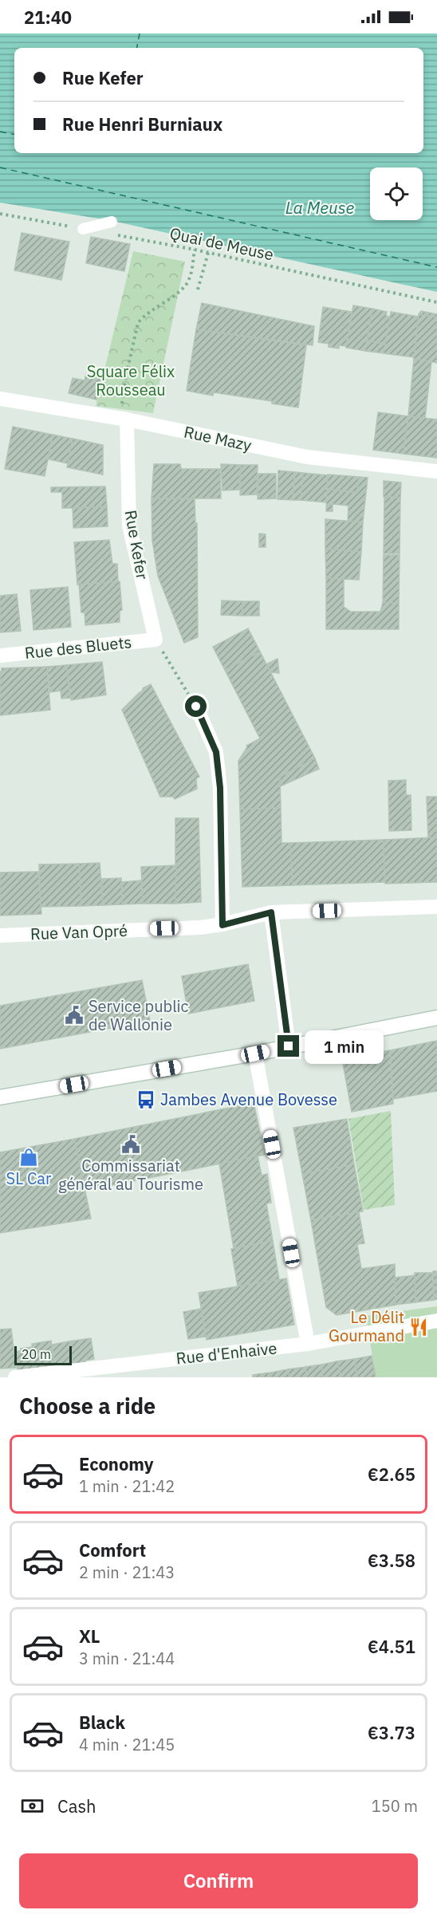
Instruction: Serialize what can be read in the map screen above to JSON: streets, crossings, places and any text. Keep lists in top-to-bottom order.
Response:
{
  "streets": {
    "street": [
      "Rue Mazy",
      "Rue Kefer",
      "Rue des Bluets",
      "Rue Van Opré",
      "Rue d'Enhaive"
    ],
    "path": ["Quai de Meuse"]
  },
  "crossings": [
    ["Rue Mazy", "Rue Kefer"],
    ["Rue Kefer", "Rue des Bluets"]
  ],
  "water": ["La Meuse"],
  "parks": ["Square Félix Rousseau"],
  "places": {
    "public building": ["Service public de Wallonie", "Commissariat général au Tourisme"],
    "bus stop": ["Jambes Avenue Bovesse"],
    "shop": ["SL Car"],
    "restaurant": ["Le Délit Gourmand"]
  },
  "scale_bar": "20 m",
  "page": {
    "status": "21:40",
    "banner": ["Rue Kefer", "Rue Henri Burniaux"],
    "bubble": "1 min",
    "scale": "20 m",
    "heading": "Choose a ride",
    "list": [
      {
        "name": "Economy",
        "note": "1 min · 21:42",
        "value": "€2.65"
      },
      {
        "name": "Comfort",
        "note": "2 min · 21:43",
        "value": "€3.58"
      },
      {
        "name": "XL",
        "note": "3 min · 21:44",
        "value": "€4.51"
      },
      {
        "name": "Black",
        "note": "4 min · 21:45",
        "value": "€3.73"
      }
    ],
    "pay": ["Cash", "150 m"],
    "buttons": "Confirm"
  }
}
